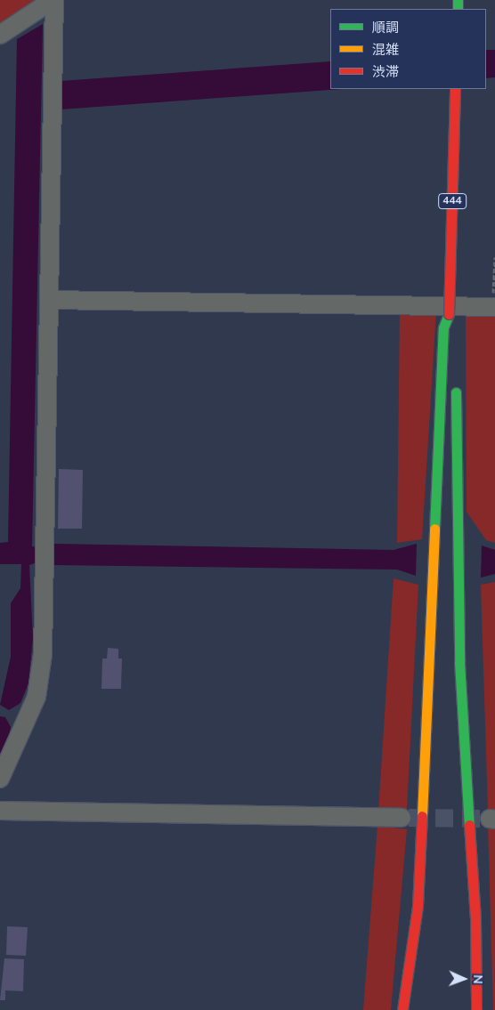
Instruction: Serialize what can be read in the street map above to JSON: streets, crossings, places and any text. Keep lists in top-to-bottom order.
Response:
{
  "streets": {
    "highway": ["444"]
  },
  "legend": ["順調", "混雑", "渋滞"],
  "north": "right"
}
